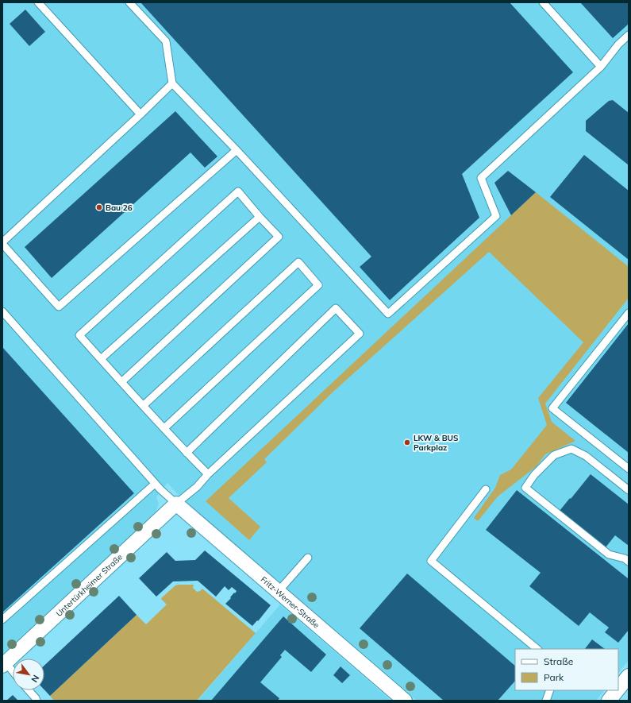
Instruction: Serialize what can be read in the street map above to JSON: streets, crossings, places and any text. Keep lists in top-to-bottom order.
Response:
{
  "streets": {
    "street": ["Untertürkheimer Straße", "Fritz-Werner-Straße"]
  },
  "crossings": [
    ["Untertürkheimer Straße", "Fritz-Werner-Straße"]
  ],
  "places": ["Bau 26", "LKW & BUS Parkplaz"],
  "legend": ["Straße", "Park"],
  "north": "bottom right"
}
